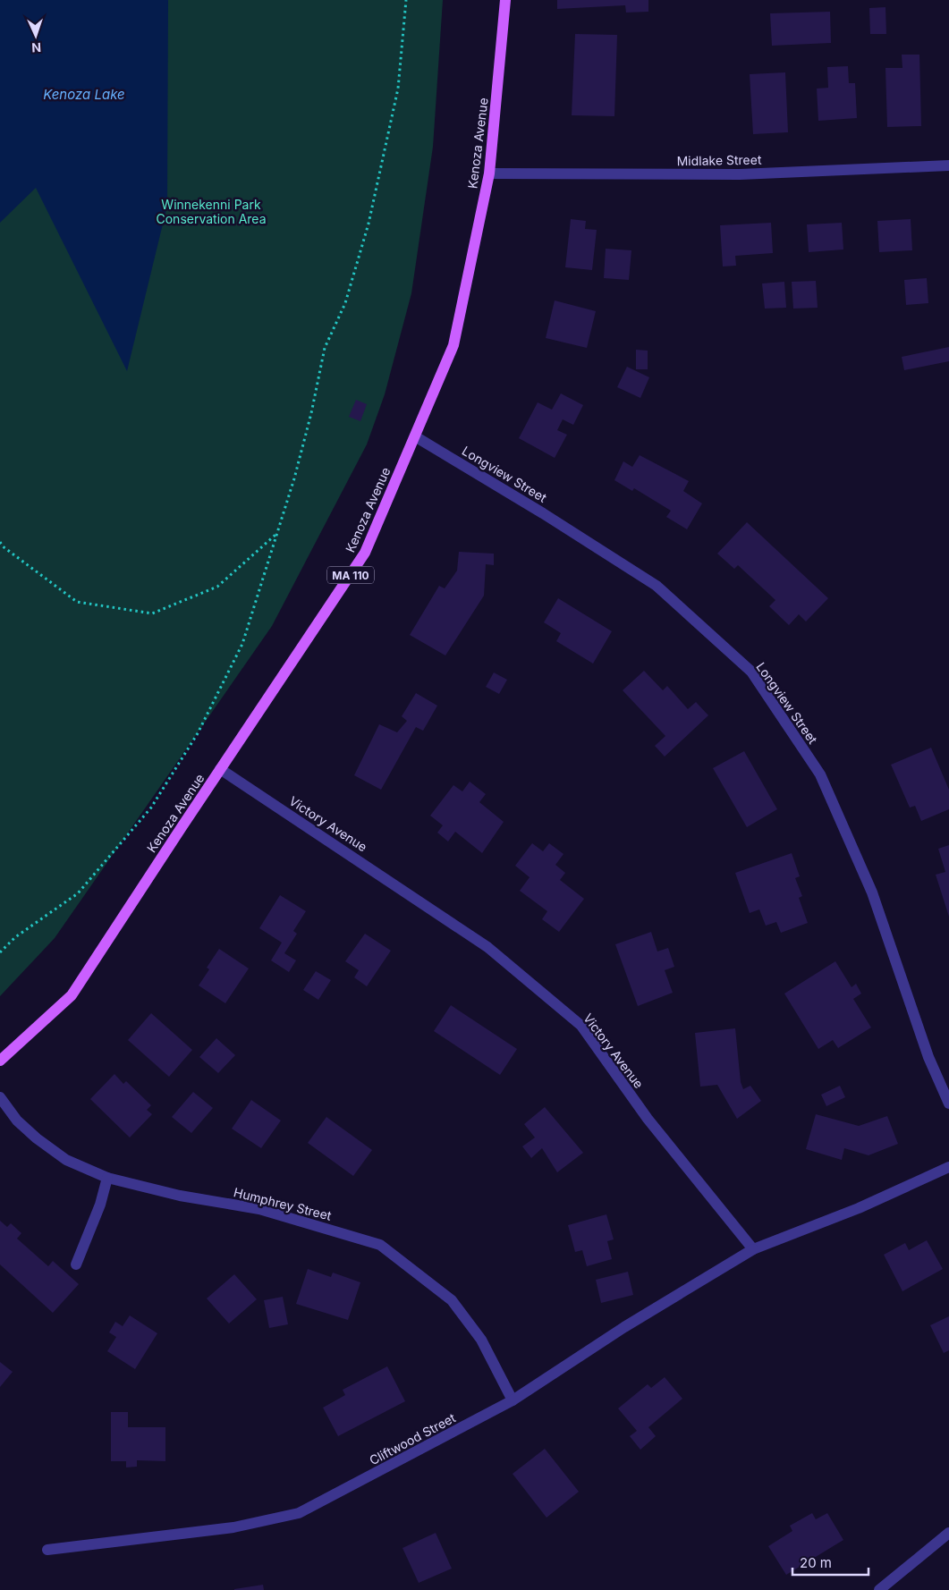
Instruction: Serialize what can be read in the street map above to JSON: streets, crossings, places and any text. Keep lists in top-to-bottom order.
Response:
{
  "streets": {
    "main road": ["Kenoza Avenue", "MA 110"],
    "street": [
      "Midlake Street",
      "Longview Street",
      "Victory Avenue",
      "Humphrey Street",
      "Cliftwood Street"
    ]
  },
  "crossings": [
    ["Kenoza Avenue", "Midlake Street"],
    ["Kenoza Avenue", "Longview Street"],
    ["Kenoza Avenue", "Victory Avenue"],
    ["Victory Avenue", "Cliftwood Street"],
    ["Humphrey Street", "Cliftwood Street"]
  ],
  "water": ["Kenoza Lake"],
  "parks": ["Winnekenni Park Conservation Area"],
  "scale_bar": "20 m",
  "north": "bottom"
}
